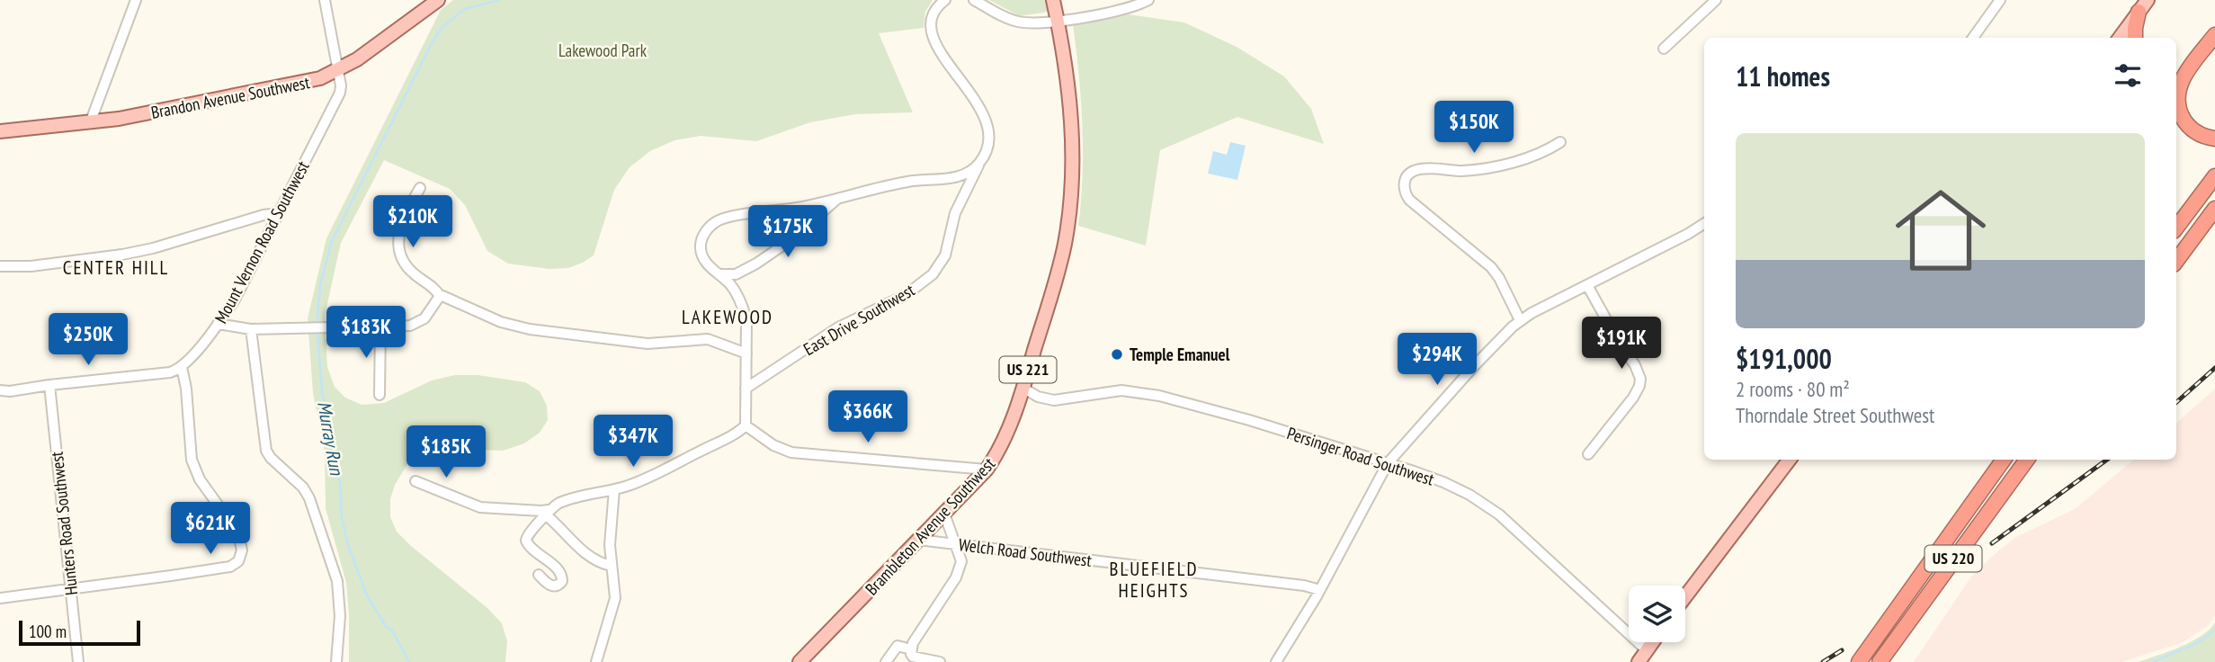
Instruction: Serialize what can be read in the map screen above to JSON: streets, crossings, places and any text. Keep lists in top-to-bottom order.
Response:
{
  "streets": {
    "highway": ["US 220"],
    "main road": ["Brandon Avenue Southwest", "US 221", "Brambleton Avenue Southwest"],
    "street": [
      "Mount Vernon Road Southwest",
      "East Drive Southwest",
      "Persinger Road Southwest",
      "Hunters Road Southwest",
      "Welch Road Southwest"
    ]
  },
  "crossings": [
    ["Brandon Avenue Southwest", "Mount Vernon Road Southwest"],
    ["Persinger Road Southwest", "Brambleton Avenue Southwest"],
    ["Brambleton Avenue Southwest", "Welch Road Southwest"]
  ],
  "districts": ["CENTER HILL", "LAKEWOOD", "BLUEFIELD HEIGHTS"],
  "water": ["Murray Run"],
  "parks": ["Lakewood Park"],
  "places": ["Temple Emanuel"],
  "scale_bar": "100 m",
  "page": {
    "heading": "11 homes",
    "price": [
      "$150K",
      "$210K",
      "$175K",
      "$183K",
      "$250K",
      "$191K",
      "$294K",
      "$366K",
      "$347K",
      "$185K",
      "$621K"
    ],
    "list": [
      {
        "name": "$191,000",
        "note": "2 rooms · 80 m² · Thorndale Street Southwest"
      }
    ],
    "scale": "100 m"
  }
}
